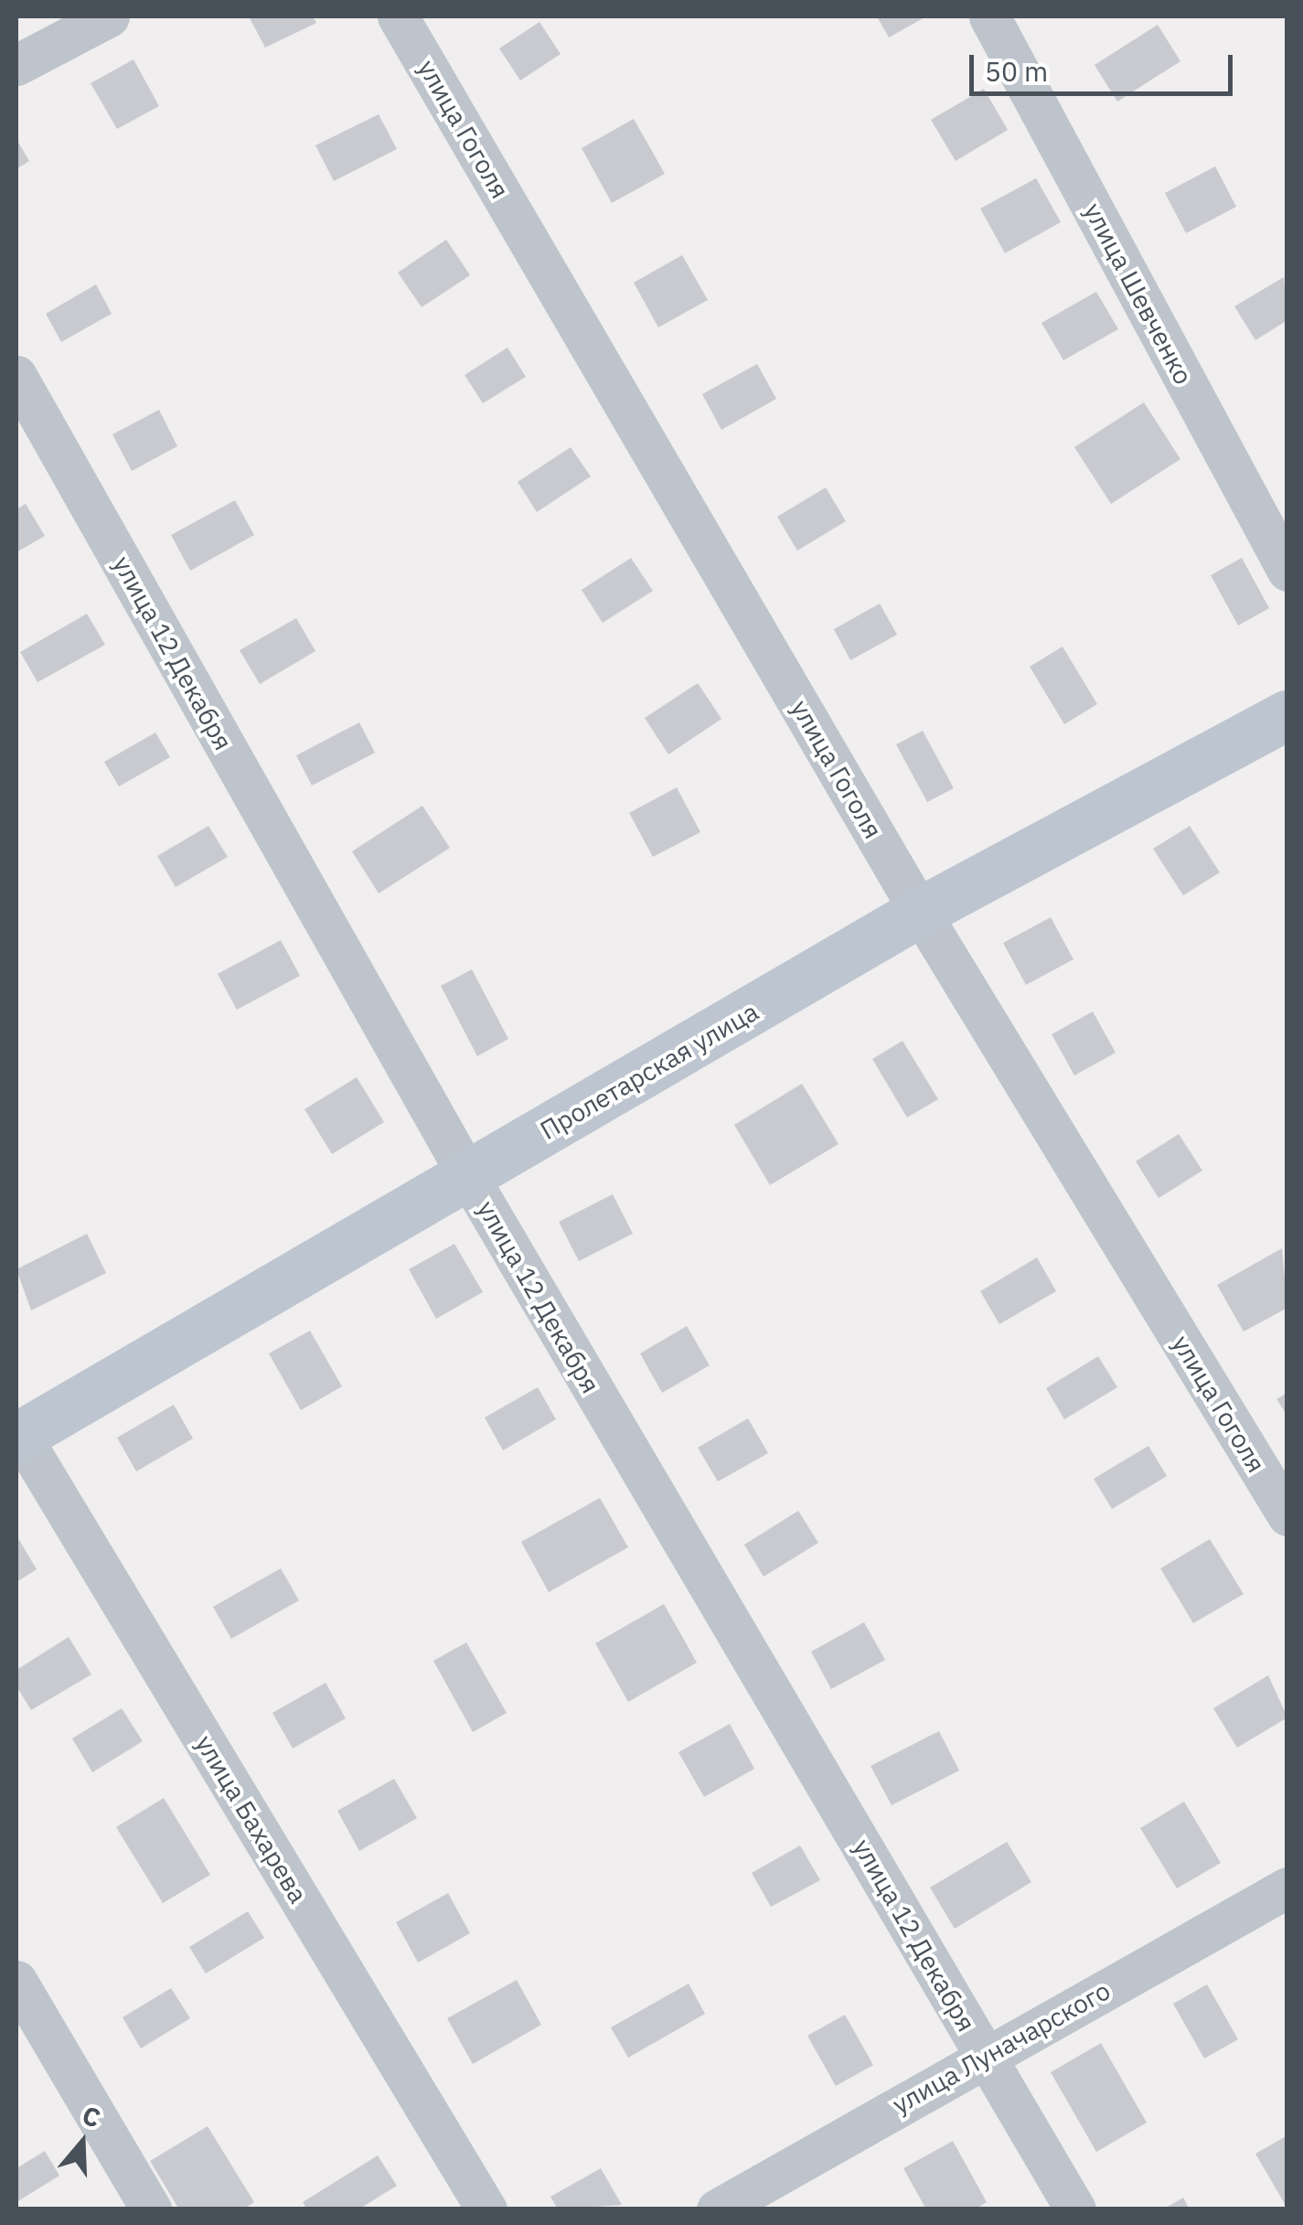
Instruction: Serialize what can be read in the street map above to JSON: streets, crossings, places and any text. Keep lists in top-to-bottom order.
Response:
{
  "streets": {
    "main road": ["Пролетарская улица"],
    "street": [
      "улица Гоголя",
      "улица Шевченко",
      "улица 12 Декабря",
      "улица Бахарева",
      "улица Луначарского"
    ]
  },
  "crossings": [
    ["улица Гоголя", "Пролетарская улица"],
    ["улица 12 Декабря", "Пролетарская улица"],
    ["улица 12 Декабря", "улица Луначарского"],
    ["Пролетарская улица", "улица Бахарева"]
  ],
  "scale_bar": "50 m",
  "north": "top"
}
